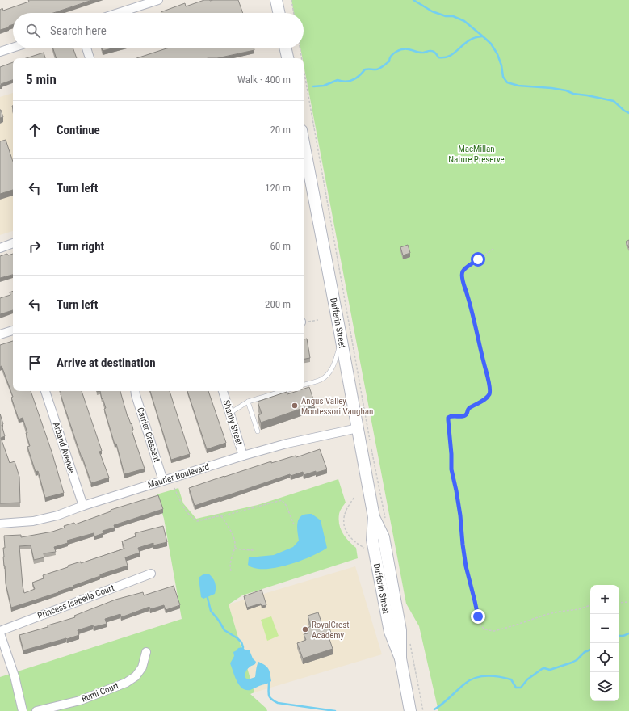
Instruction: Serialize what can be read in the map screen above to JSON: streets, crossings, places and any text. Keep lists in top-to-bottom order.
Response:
{
  "streets": {
    "main road": ["Dufferin Street"],
    "street": [
      "Shanty Street",
      "Carrier Crescent",
      "Arband Avenue",
      "Maurier Boulevard",
      "Princess Isabella Court",
      "Rumi Court"
    ]
  },
  "crossings": [
    ["Dufferin Street", "Maurier Boulevard"],
    ["Shanty Street", "Maurier Boulevard"],
    ["Carrier Crescent", "Maurier Boulevard"],
    ["Arband Avenue", "Maurier Boulevard"]
  ],
  "parks": ["MacMillan Nature Preserve"],
  "places": ["Angus Valley Montessori Vaughan", "RoyalCrest Academy"],
  "page": {
    "search": "Search here",
    "heading": ["5 min", "Walk · 400 m"],
    "list": [
      ["Continue", "20 m"],
      ["Turn left", "120 m"],
      ["Turn right", "60 m"],
      ["Turn left", "200 m"],
      "Arrive at destination"
    ],
    "map_buttons": ["+", "−"]
  }
}
